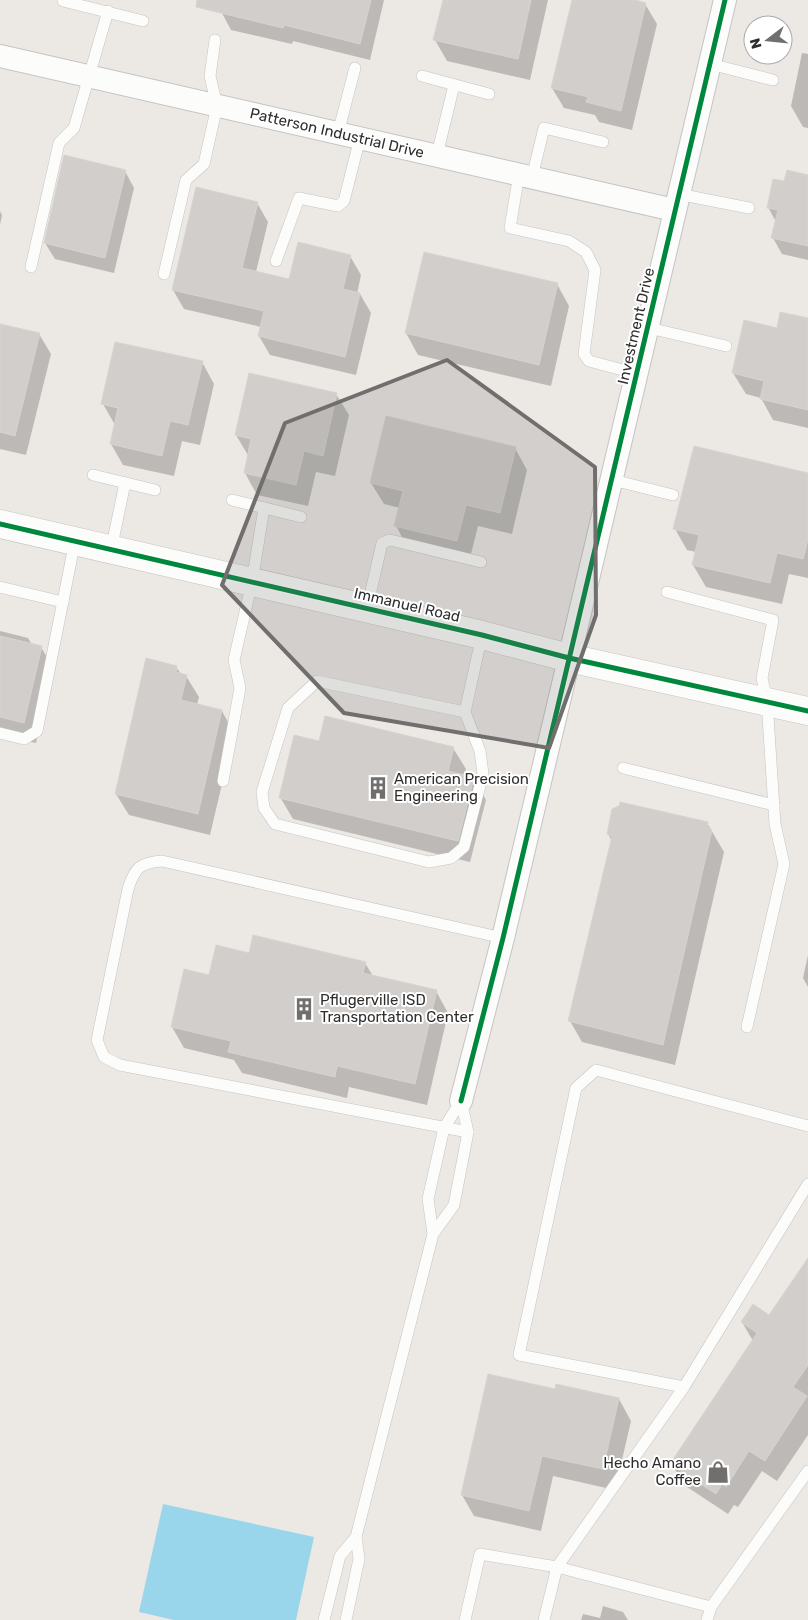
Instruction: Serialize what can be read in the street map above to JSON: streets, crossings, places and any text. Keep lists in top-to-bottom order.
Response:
{
  "streets": {
    "street": ["Patterson Industrial Drive", "Investment Drive", "Immanuel Road"]
  },
  "crossings": [
    ["Patterson Industrial Drive", "Investment Drive"],
    ["Investment Drive", "Immanuel Road"]
  ],
  "places": {
    "building": ["American Precision Engineering", "Pflugerville ISD Transportation Center"],
    "shop": ["Hecho Amano Coffee"]
  },
  "north": "left"
}
